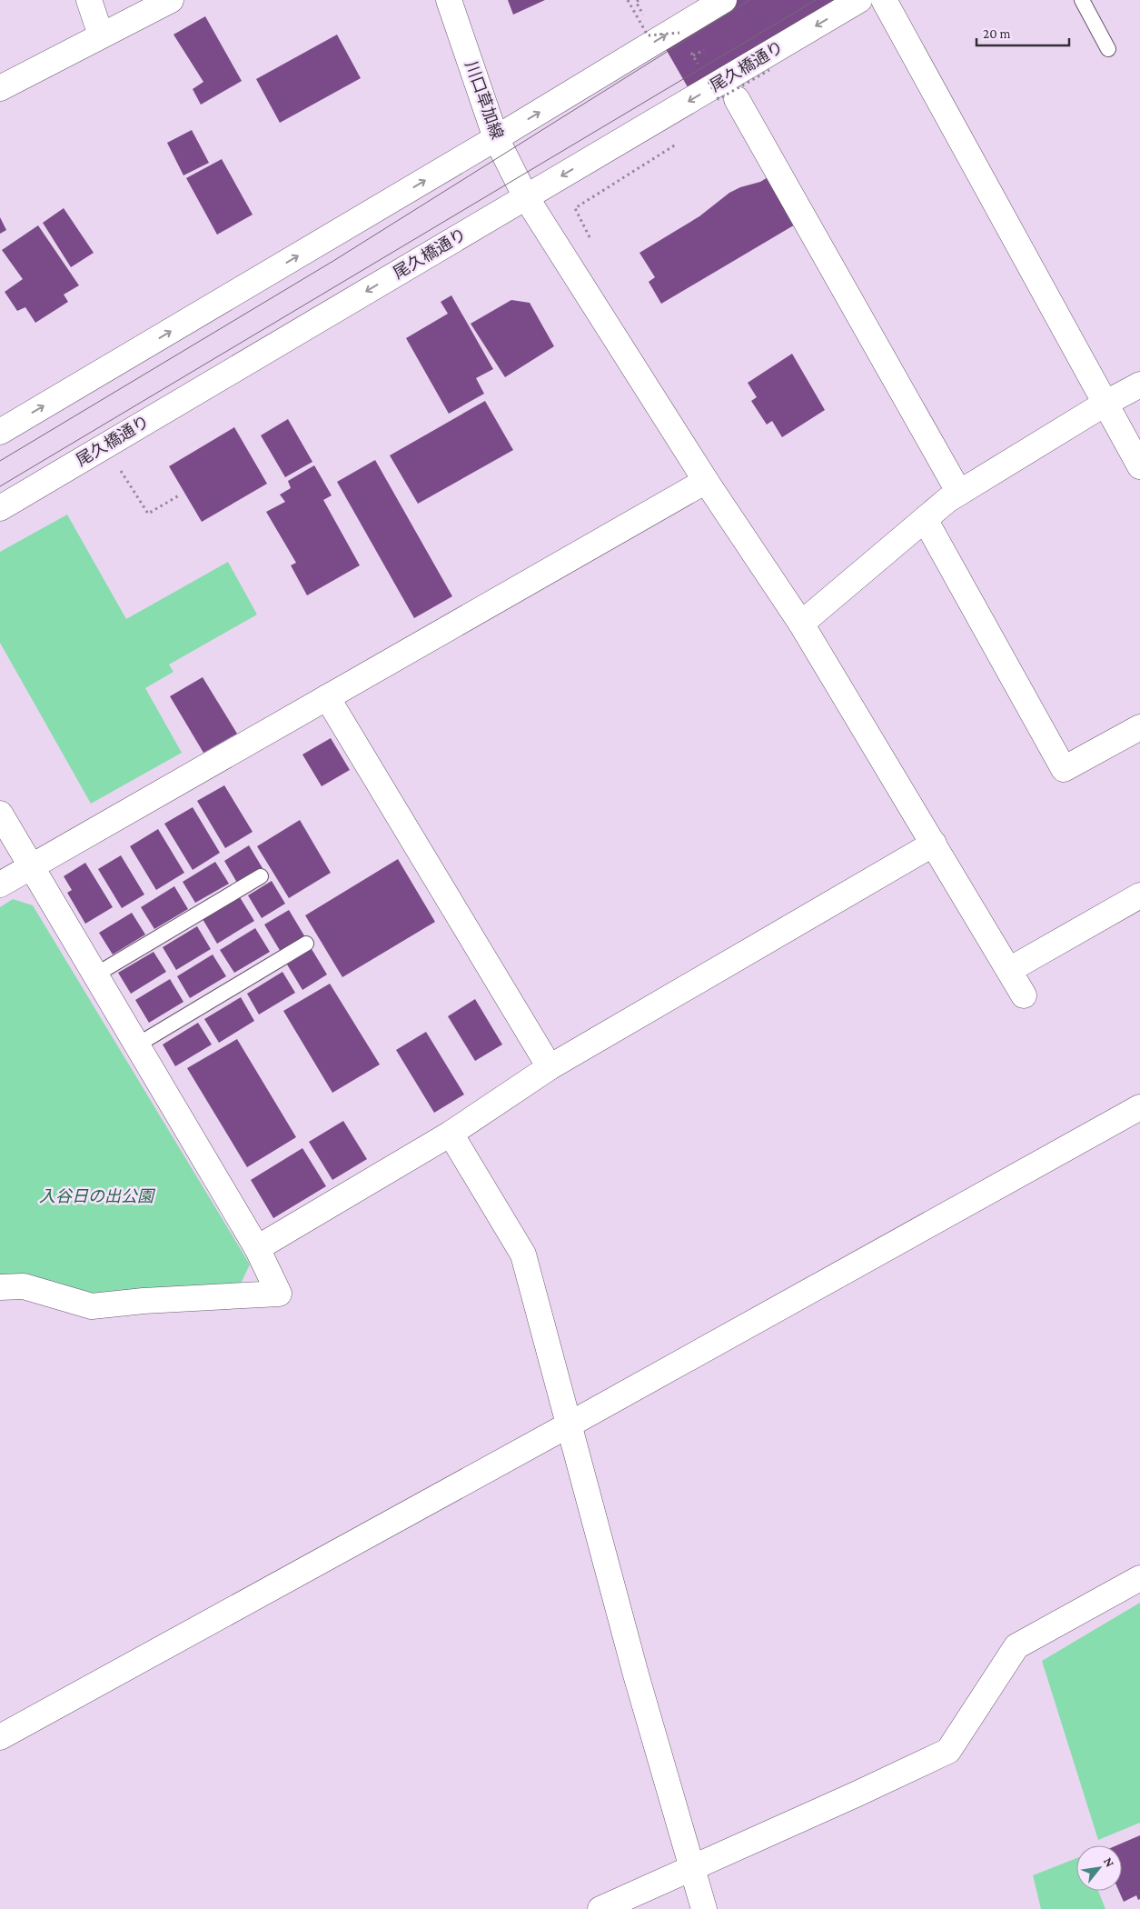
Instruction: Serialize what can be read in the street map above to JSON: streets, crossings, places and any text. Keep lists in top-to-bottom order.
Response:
{
  "streets": {
    "street": ["尾久橋通り", "川口草加線"]
  },
  "crossings": [
    ["尾久橋通り", "川口草加線"]
  ],
  "parks": ["入谷日の出公園"],
  "scale_bar": "20 m",
  "north": "top right"
}
